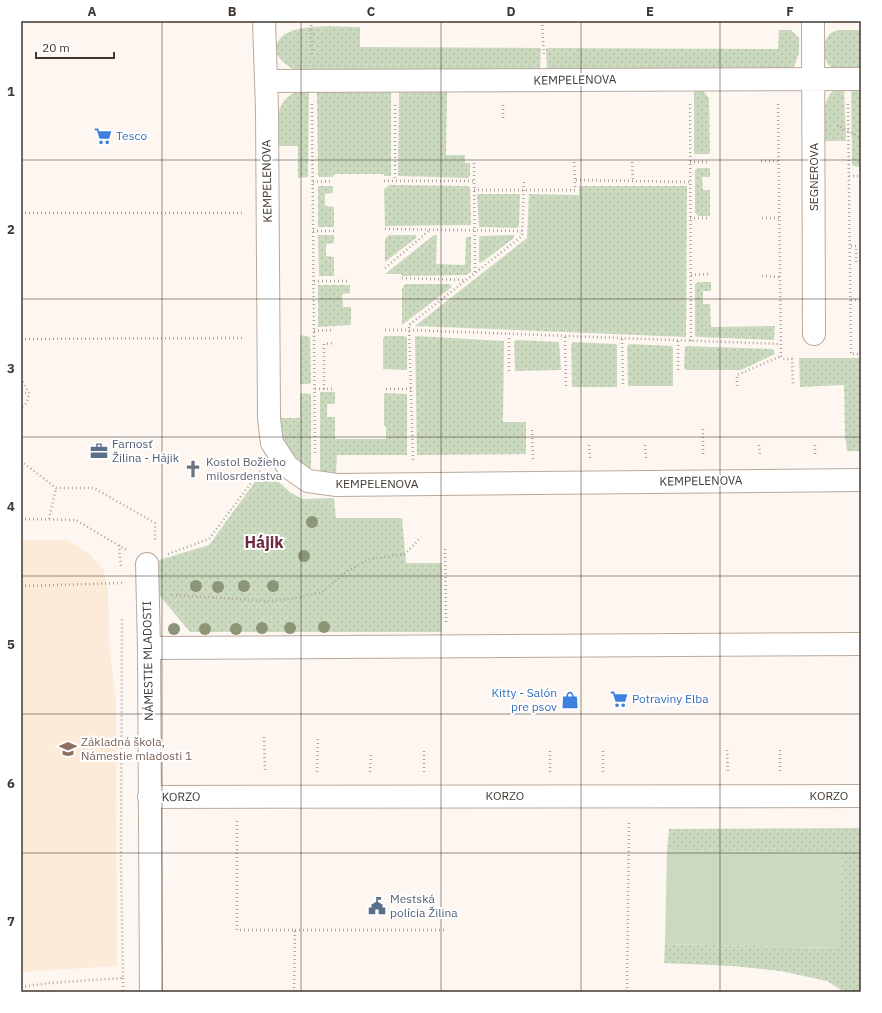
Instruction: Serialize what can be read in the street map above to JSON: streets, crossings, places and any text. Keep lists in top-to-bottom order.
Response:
{
  "streets": {
    "street": [
      "KEMPELENOVA",
      "SEGNEROVA",
      "NÁMESTIE MLADOSTI",
      "KORZO"
    ]
  },
  "crossings": [
    ["KEMPELENOVA", "SEGNEROVA"],
    ["NÁMESTIE MLADOSTI", "KORZO"]
  ],
  "districts": ["Hájik"],
  "places": {
    "supermarket": ["Tesco", "Potraviny Elba"],
    "office": ["Farnosť Žilina - Hájik"],
    "church": ["Kostol Božieho milosrdenstva"],
    "shop": ["Kitty - Salón pre psov"],
    "school or university": ["Základná škola, Námestie mladosti 1"],
    "public building": ["Mestská polícia Žilina"]
  },
  "scale_bar": "20 m",
  "grid": {
    "columns": [
      "A",
      "B",
      "C",
      "D",
      "E",
      "F"
    ],
    "rows": [
      "1",
      "2",
      "3",
      "4",
      "5",
      "6",
      "7"
    ]
  }
}
